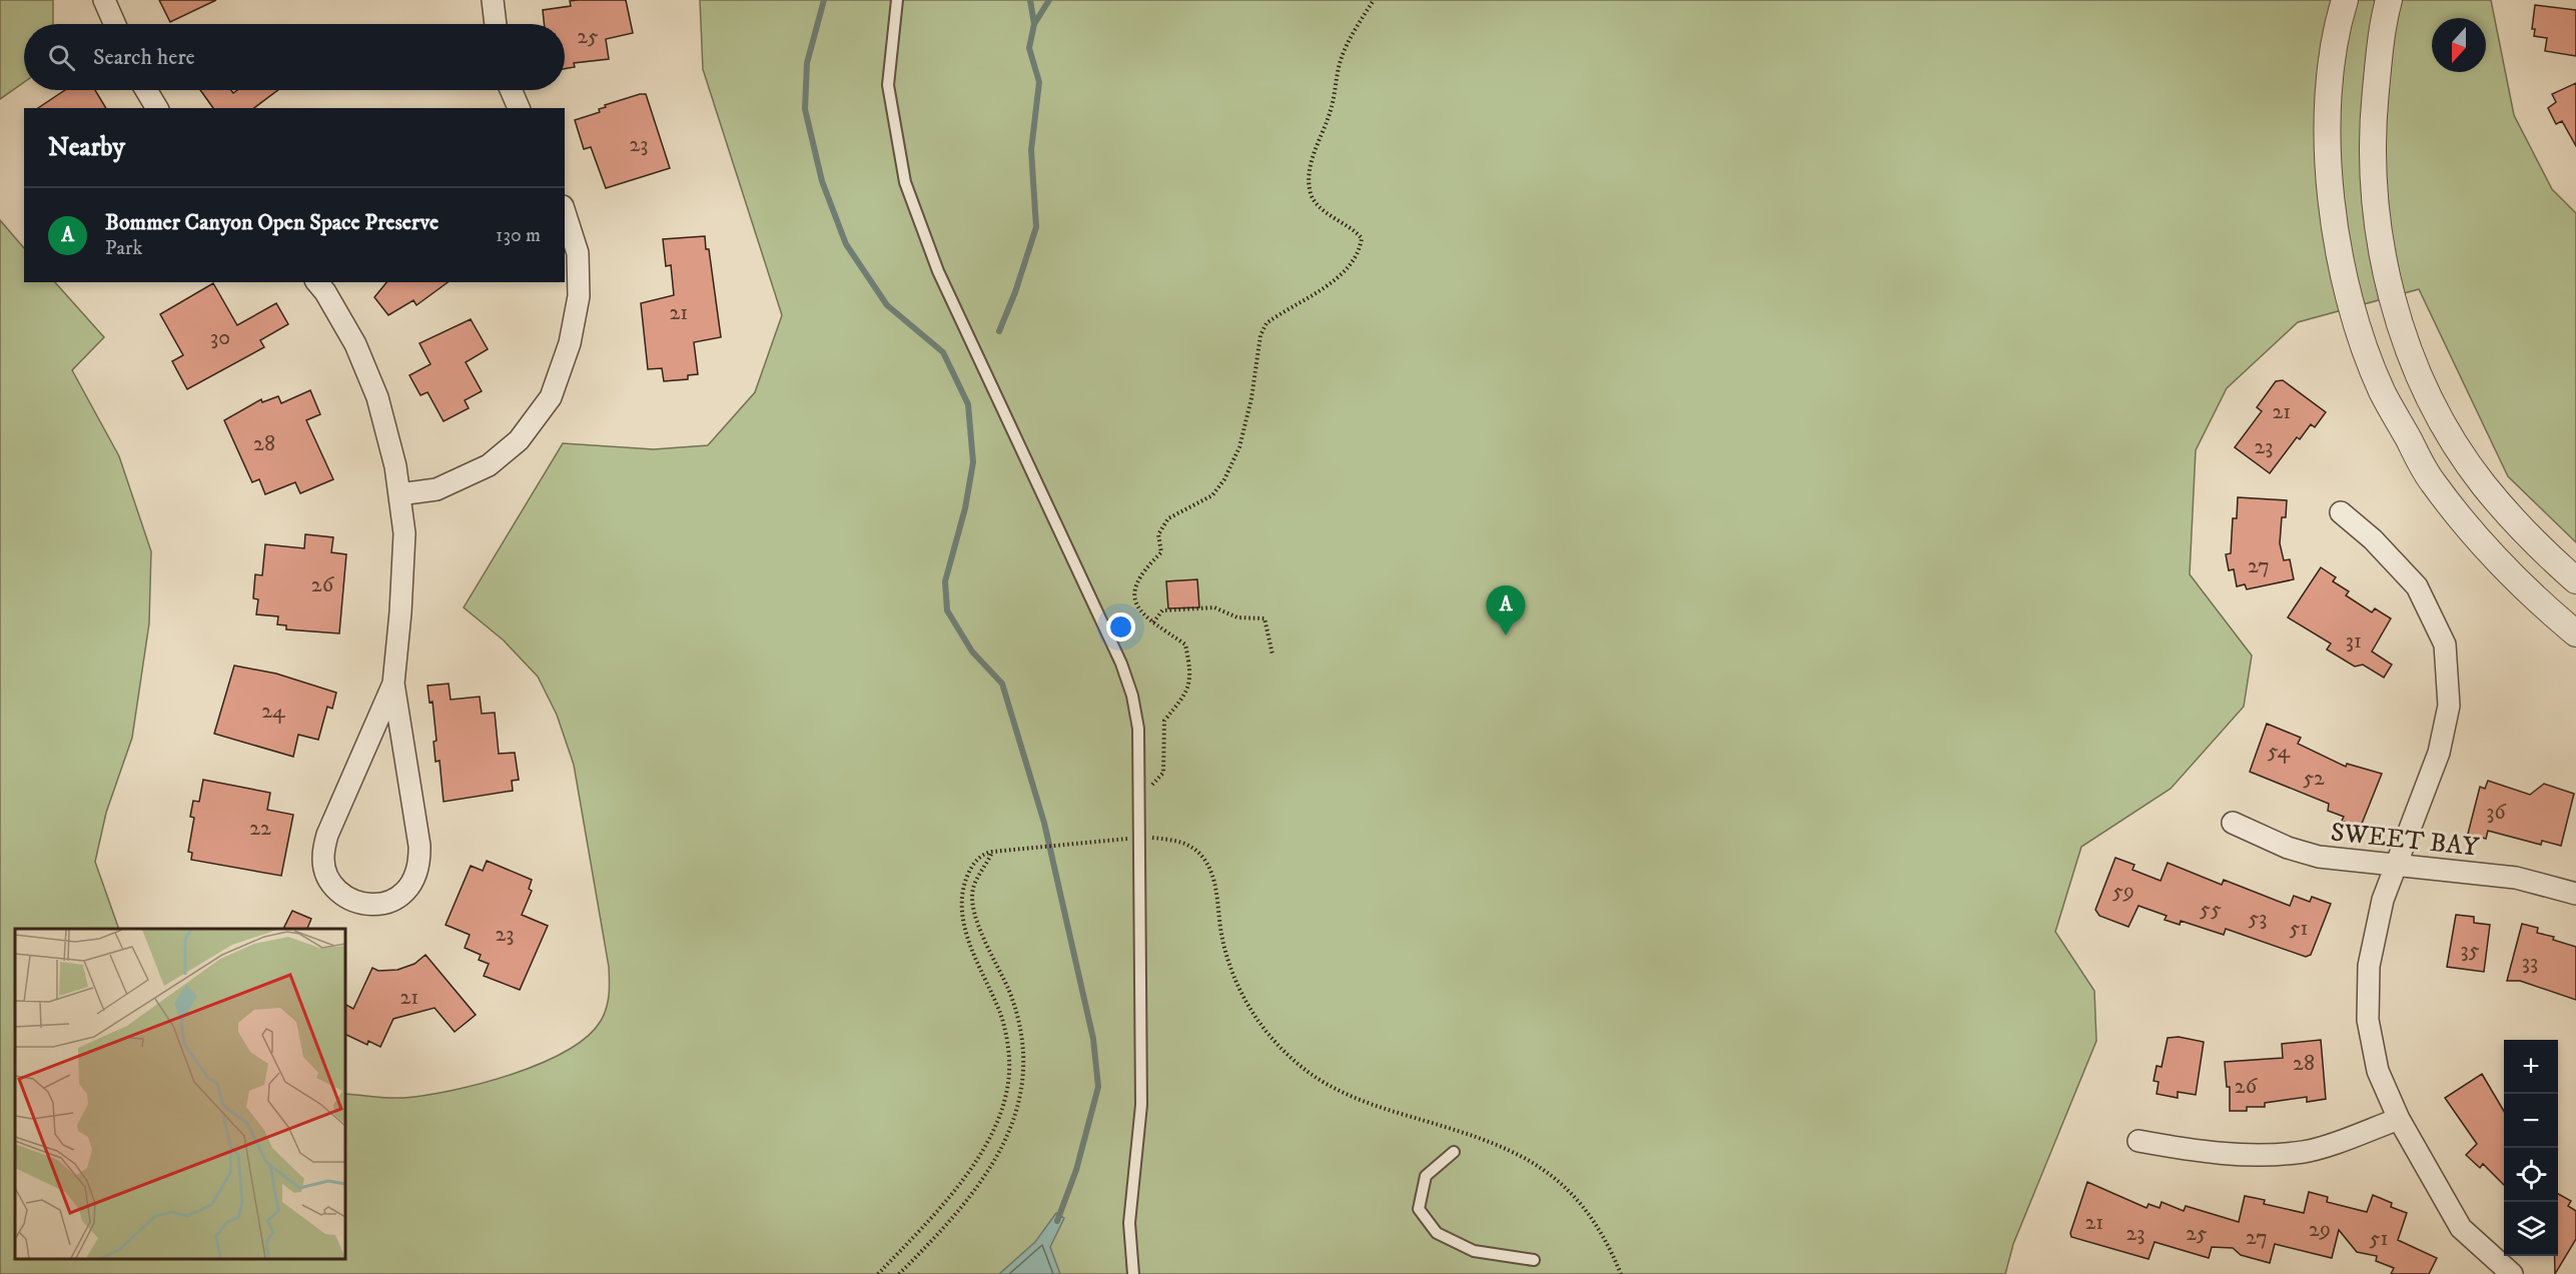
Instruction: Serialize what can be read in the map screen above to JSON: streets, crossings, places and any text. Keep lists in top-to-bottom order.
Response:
{
  "streets": {
    "street": ["SWEET BAY"]
  },
  "house_numbers": [
    "25",
    "23",
    "21",
    "30",
    "21",
    "28",
    "23",
    "27",
    "26",
    "31",
    "24",
    "54",
    "52",
    "36",
    "22",
    "59",
    "55",
    "53",
    "51",
    "23",
    "35",
    "33",
    "21",
    "28",
    "26",
    "21",
    "29",
    "23",
    "25",
    "27",
    "51"
  ],
  "north": "bottom",
  "page": {
    "search": "Search here",
    "heading": "Nearby",
    "list": [
      {
        "mark": "A",
        "name": "Bommer Canyon Open Space Preserve",
        "note": "Park",
        "value": "130 m"
      }
    ],
    "pins": "A",
    "map_buttons": ["+", "−"]
  }
}
